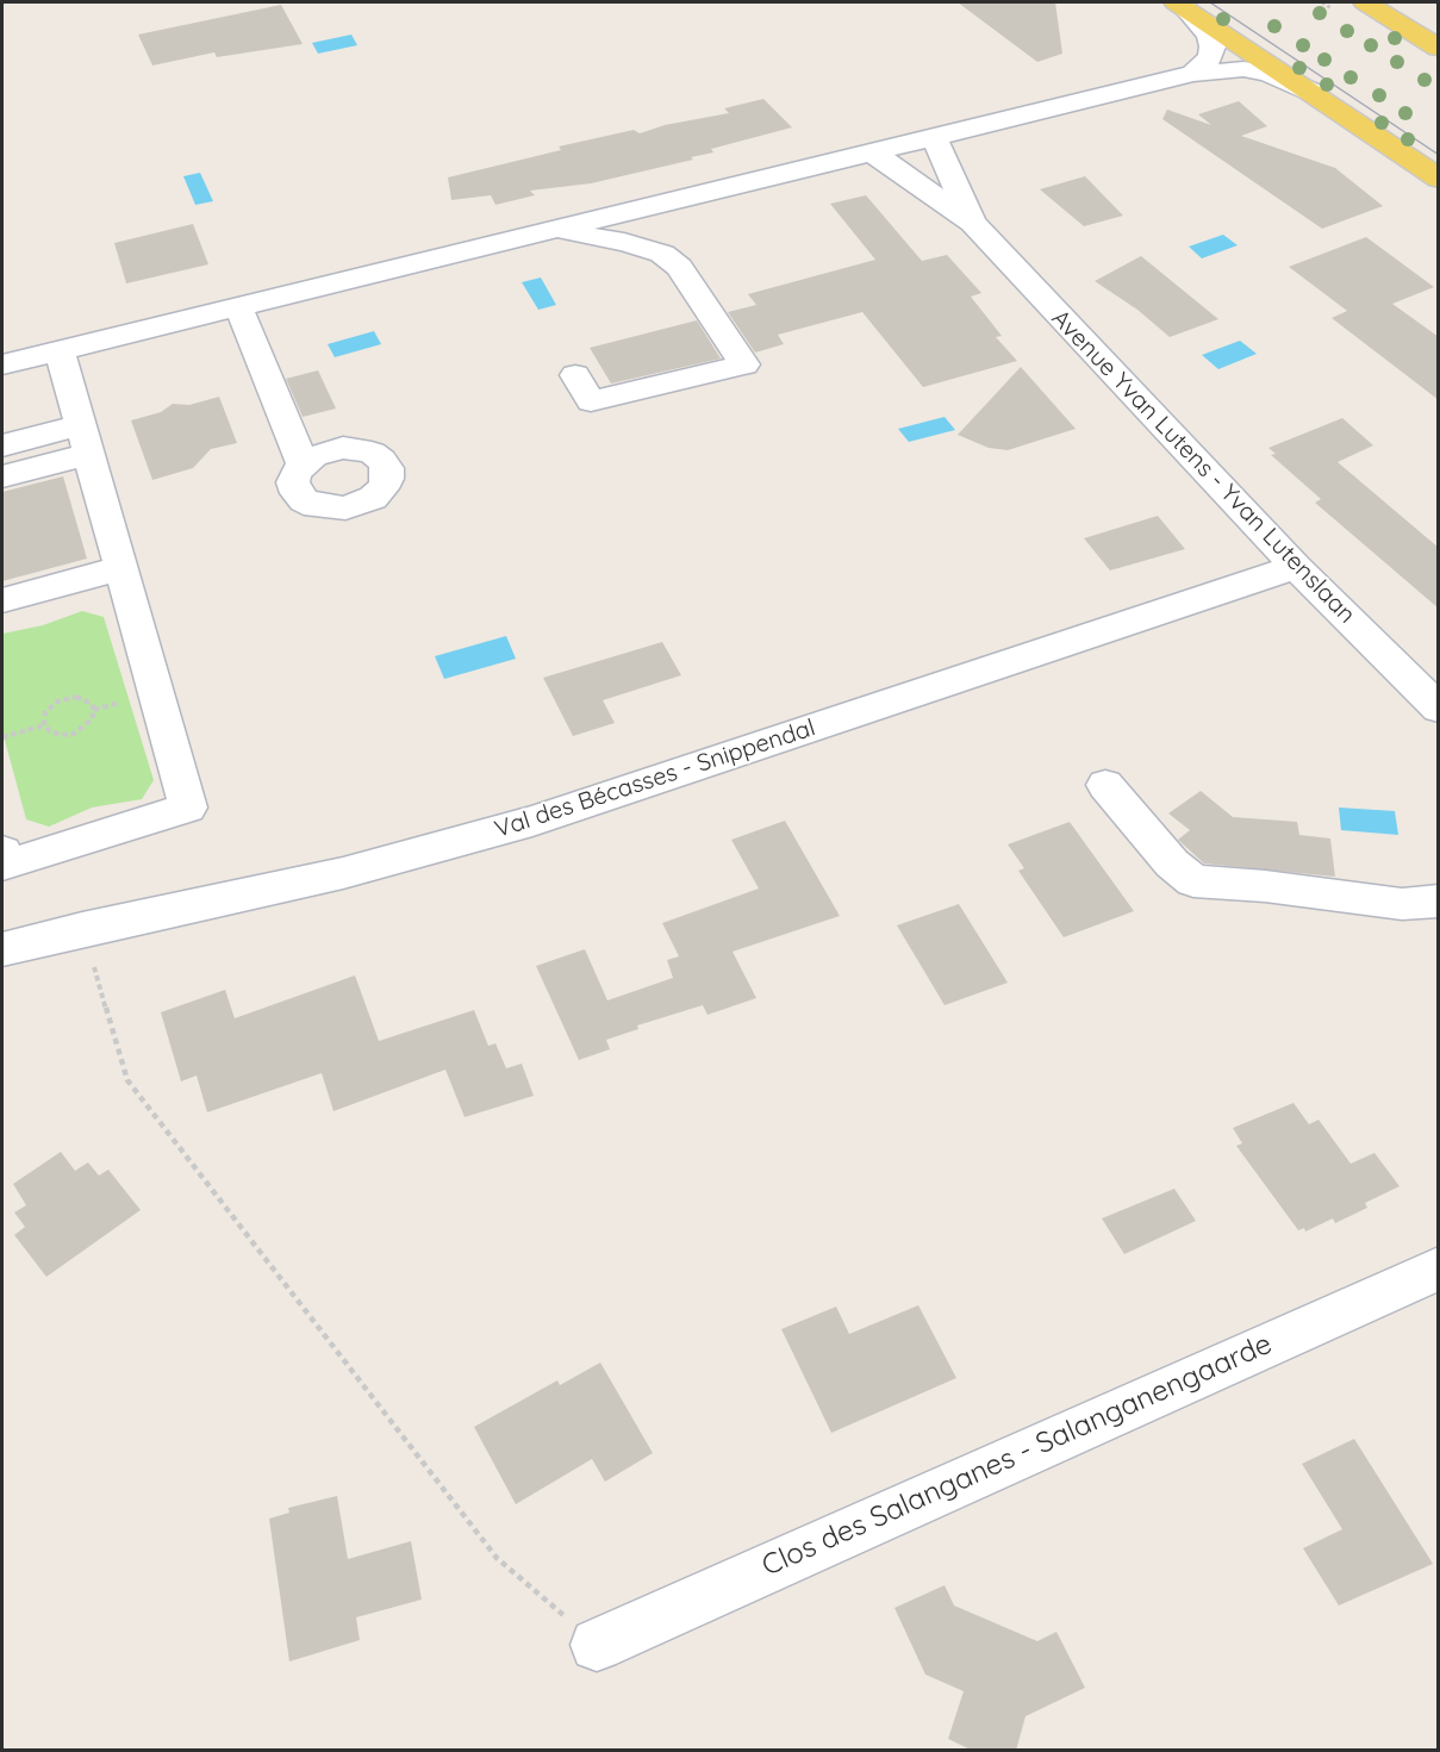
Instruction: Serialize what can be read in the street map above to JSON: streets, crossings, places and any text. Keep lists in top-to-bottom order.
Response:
{
  "streets": {
    "street": ["Avenue Yvan Lutens - Yvan Lutenslaan", "Val des Bécasses - Snippendal", "Clos des Salanganes - Salanganengaarde"]
  },
  "crossings": [
    ["Avenue Yvan Lutens - Yvan Lutenslaan", "Val des Bécasses - Snippendal"]
  ]
}
